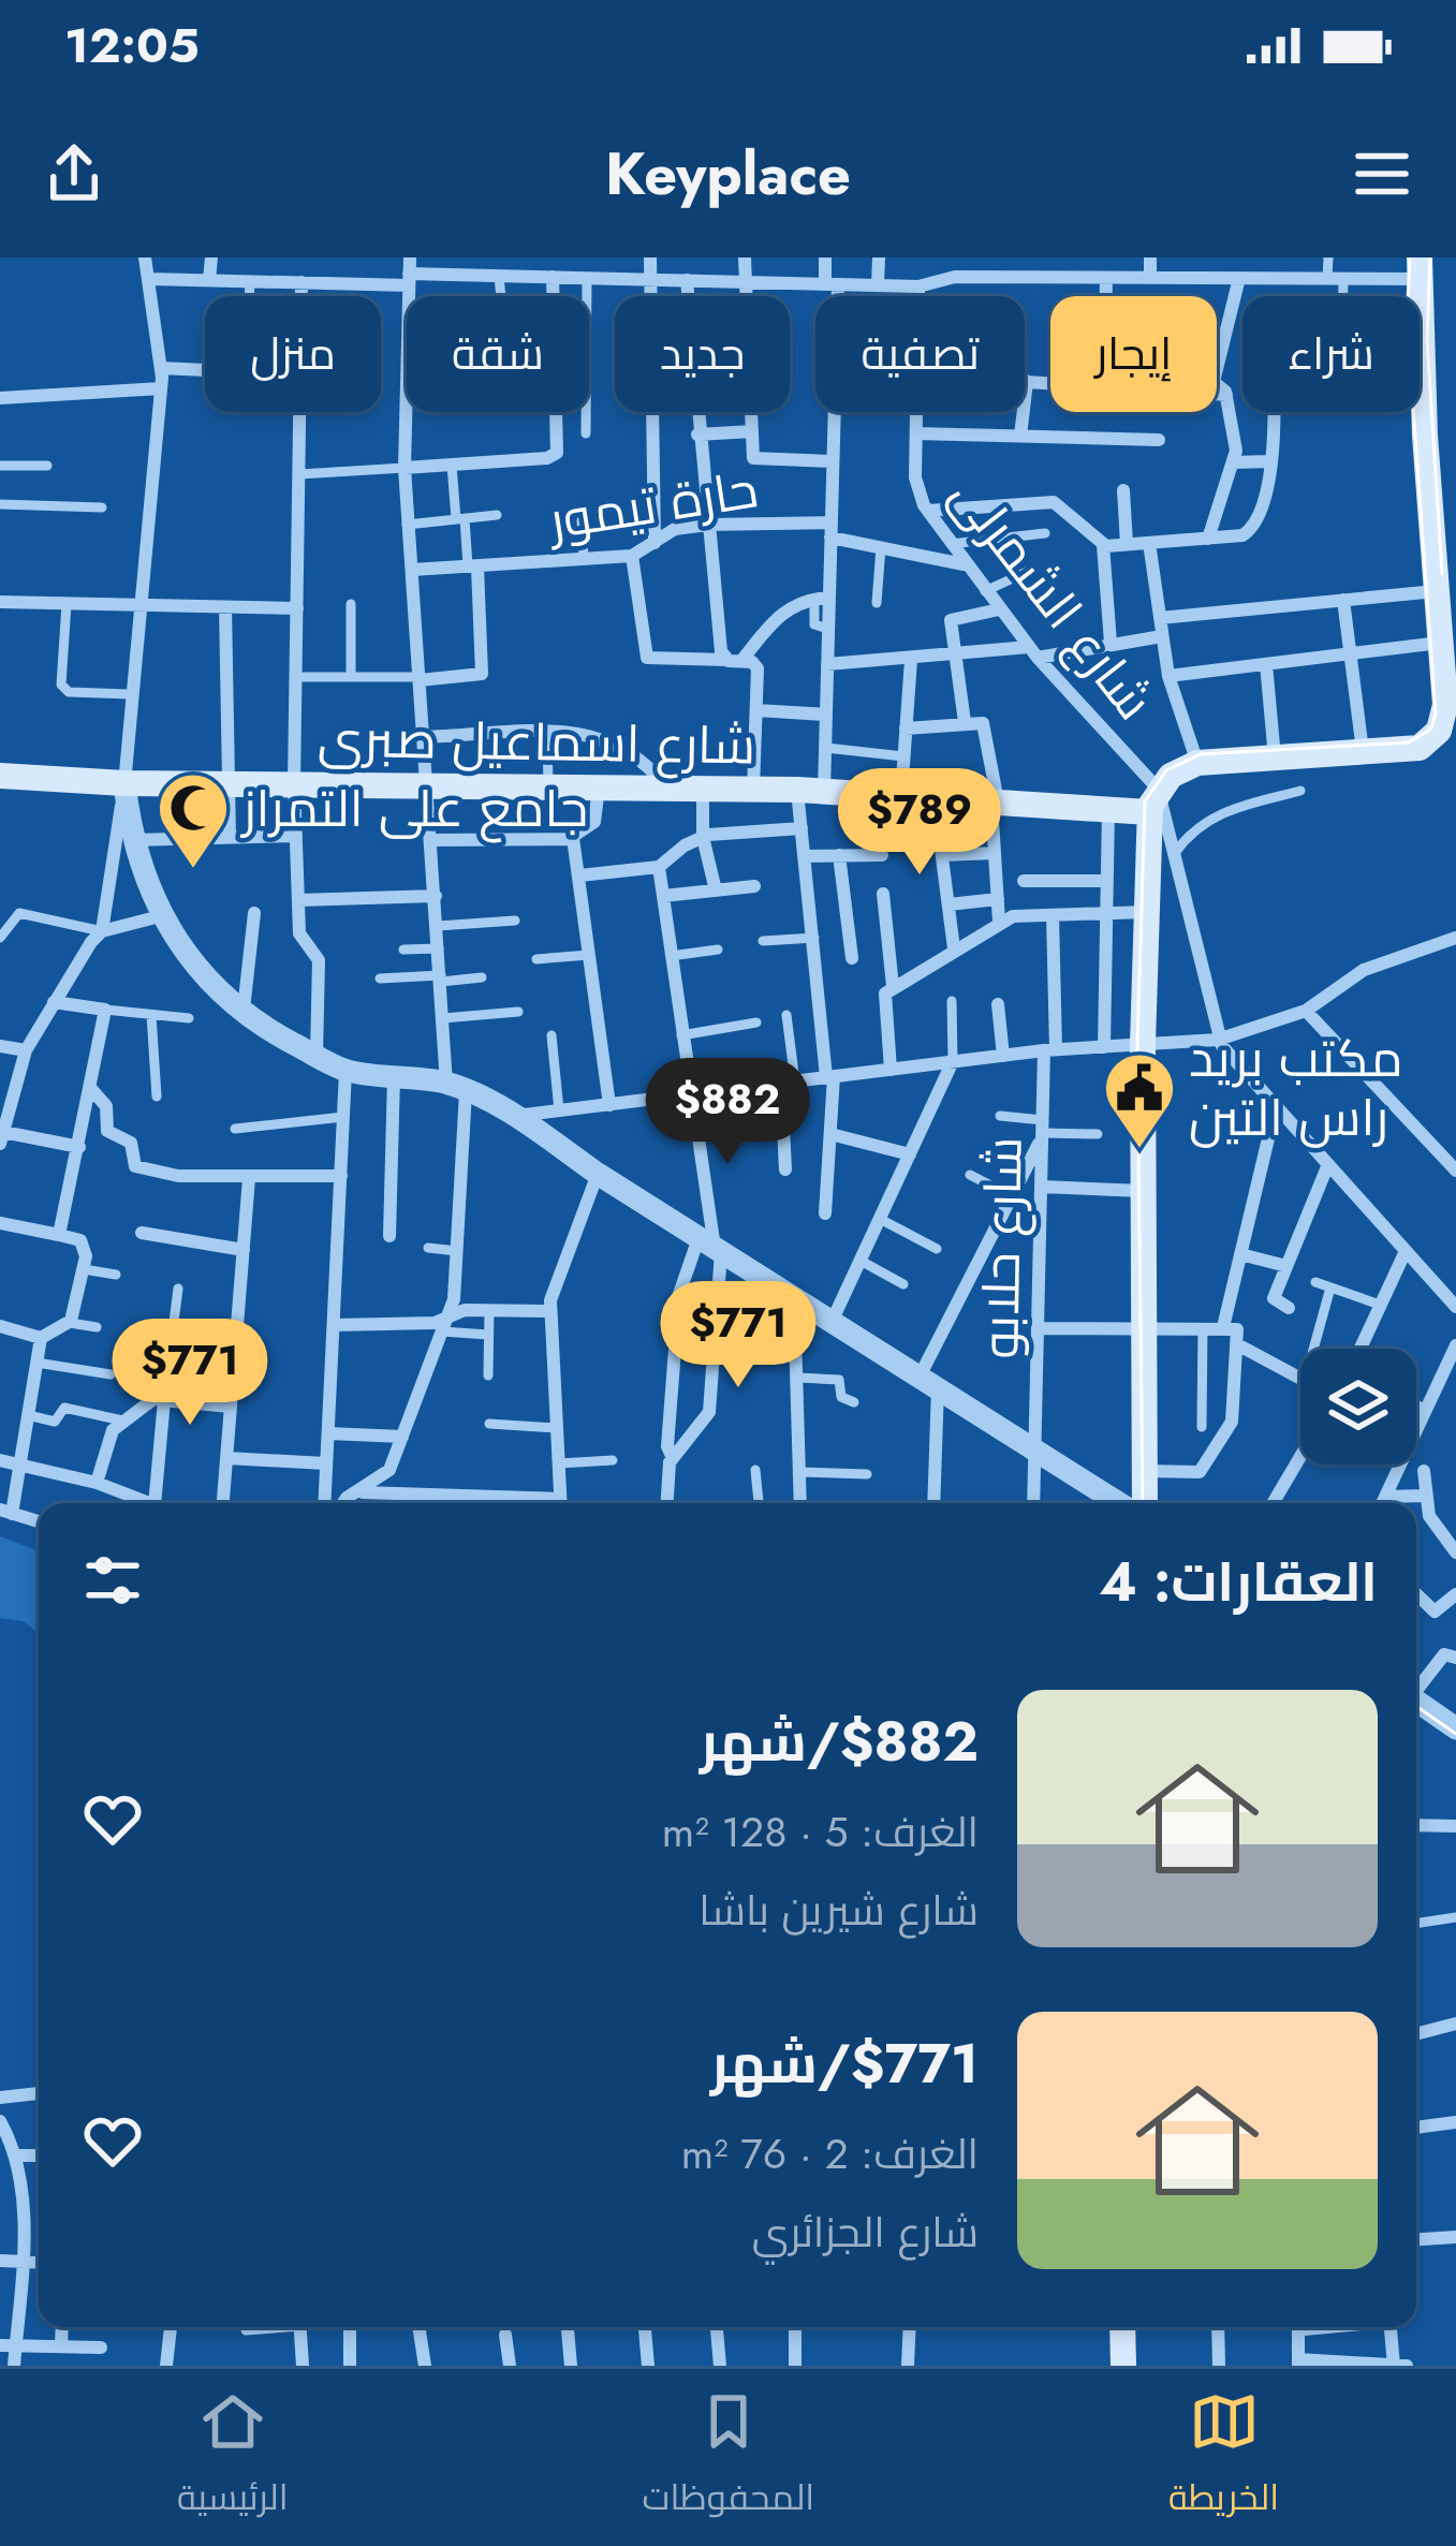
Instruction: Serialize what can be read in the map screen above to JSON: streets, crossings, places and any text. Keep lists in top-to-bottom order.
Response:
{
  "streets": {
    "main road": ["شارع اسماعيل صبرى"],
    "street": ["حارة تيمور", "شارع الشمرلى", "شارع حلابو"]
  },
  "crossings": [
    ["حارة تيمور", "شارع الشمرلى"],
    ["شارع الشمرلى", "شارع اسماعيل صبرى"]
  ],
  "places": {
    "mosque": ["جامع على التمراز"],
    "public building": ["مكتب بريد راس التين"]
  },
  "page": {
    "status": "12:05",
    "header": "Keyplace",
    "chip": [
      "شراء",
      "إيجار",
      "تصفية",
      "جديد",
      "شقة",
      "منزل"
    ],
    "price": [
      "$789",
      "$882",
      "$771",
      "$771"
    ],
    "heading": "العقارات: 4",
    "list": [
      {
        "name": "$882/شهر",
        "note": "الغرف: 5 · 128 m² · شارع شيرين باشا"
      },
      {
        "name": "$771/شهر",
        "note": "الغرف: 2 · 76 m² · شارع الجزائري"
      }
    ],
    "tabs": ["الخريطة", "المحفوظات", "الرئيسية"]
  }
}
